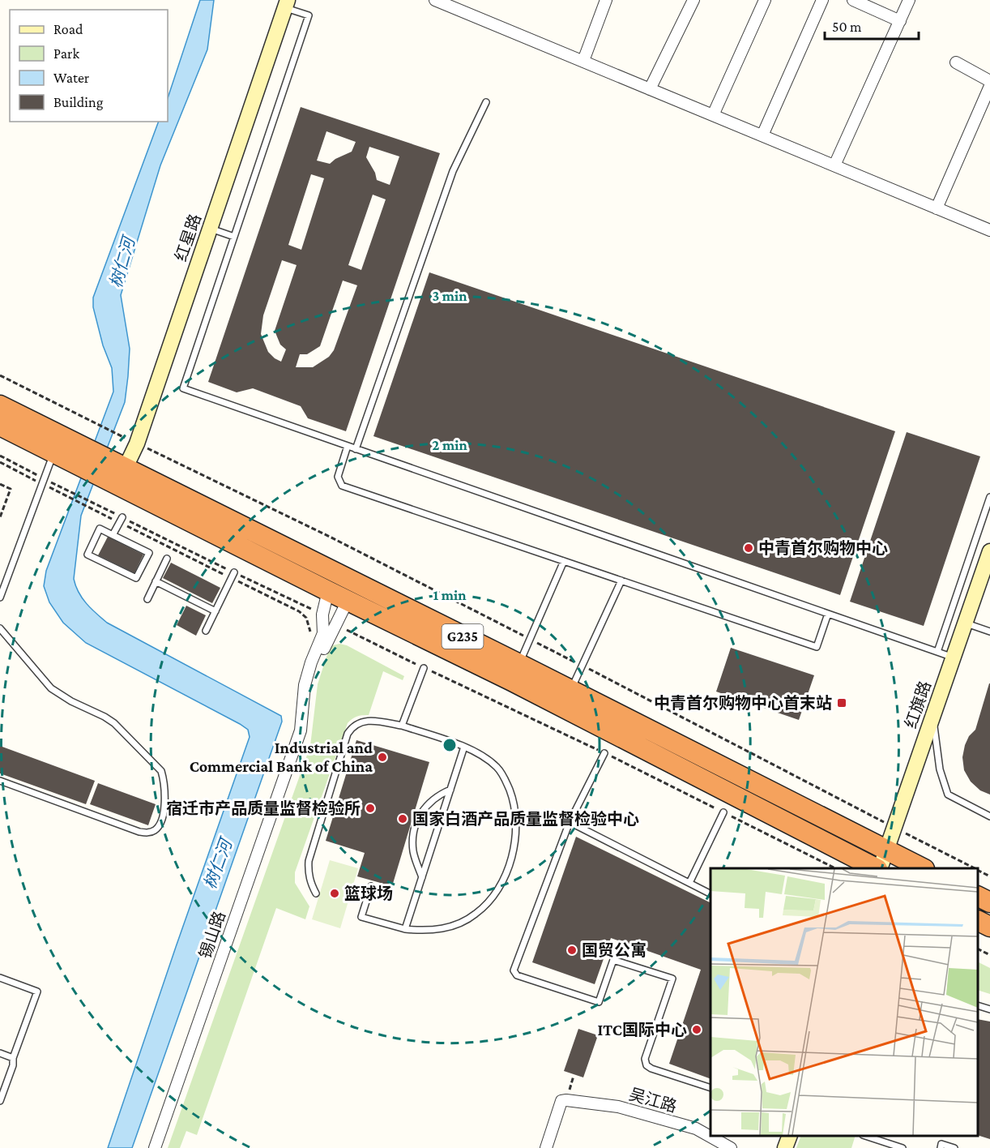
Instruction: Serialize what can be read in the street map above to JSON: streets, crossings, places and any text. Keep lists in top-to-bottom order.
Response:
{
  "streets": {
    "highway": ["G235"],
    "street": [
      "红星路",
      "红旗路",
      "锡山路",
      "吴江路"
    ]
  },
  "crossings": [
    ["红星路", "G235"],
    ["G235", "红旗路"],
    ["G235", "锡山路"]
  ],
  "water": ["树仁河"],
  "places": {
    "other": [
      "中青首尔购物中心",
      "Industrial and Commercial Bank of China",
      "宿迁市产品质量监督检验所",
      "国家白酒产品质量监督检验中心",
      "篮球场",
      "国贸公寓",
      "ITC国际中心"
    ],
    "transit": ["中青首尔购物中心首末站"]
  },
  "legend": [
    "Road",
    "Park",
    "Water",
    "Building"
  ],
  "scale_bar": "50 m",
  "rings": ["3 min", "2 min", "1 min"]
}
